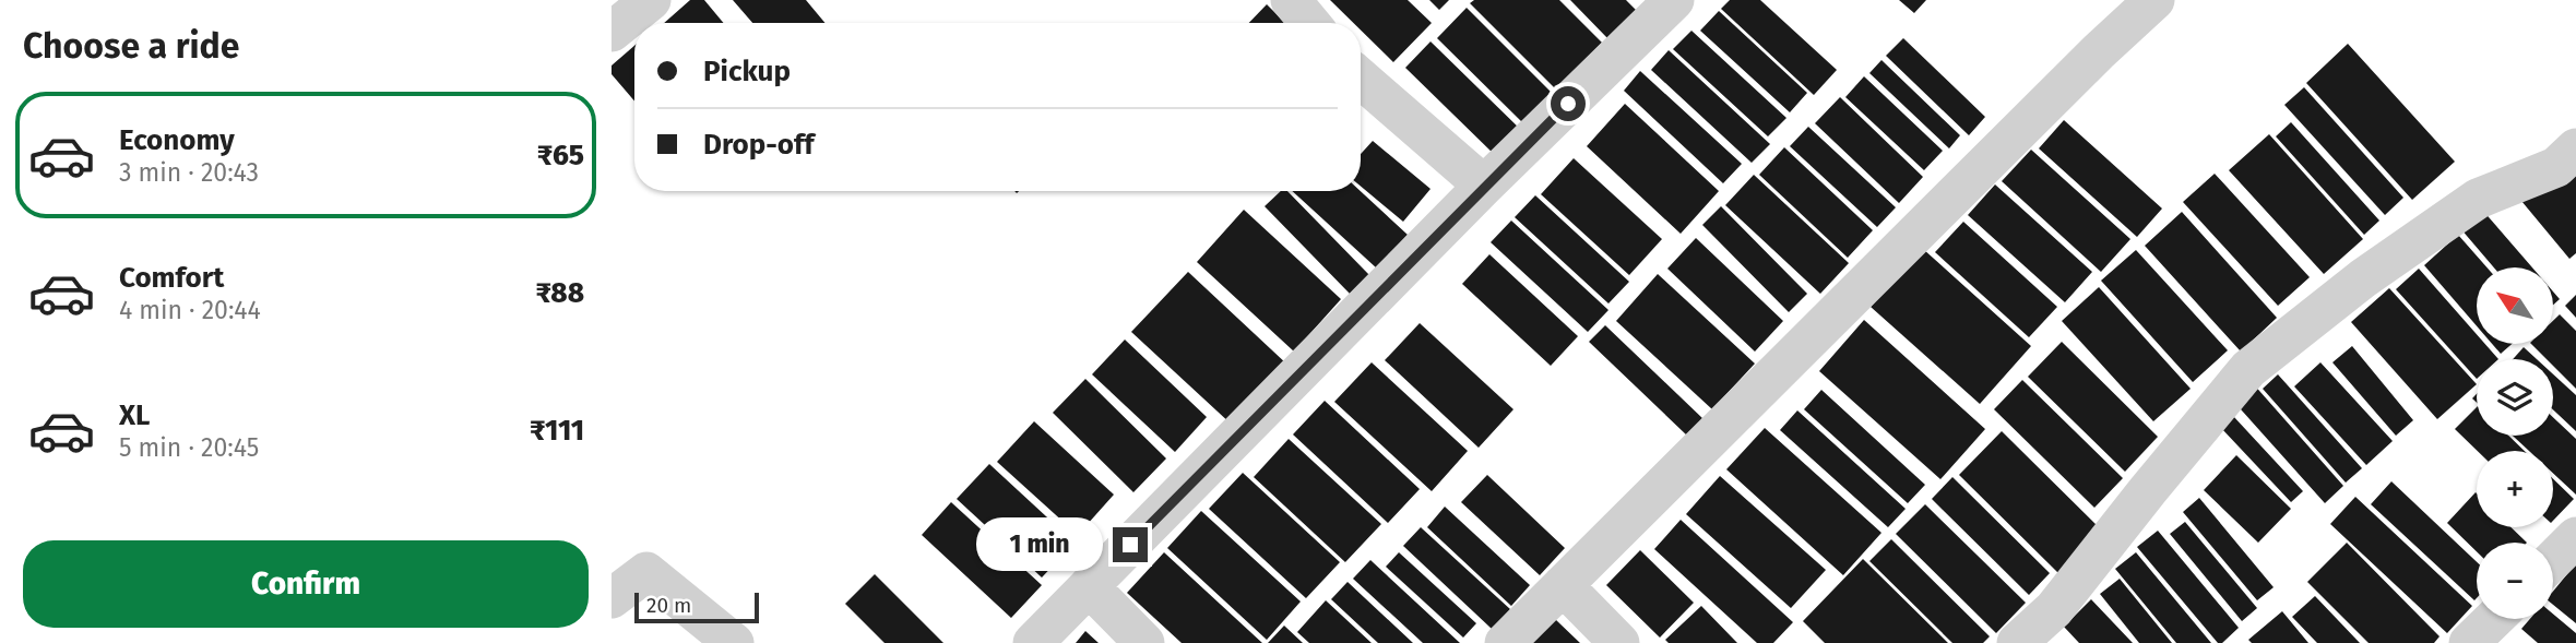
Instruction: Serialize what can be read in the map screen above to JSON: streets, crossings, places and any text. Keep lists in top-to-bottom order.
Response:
{
  "scale_bar": "20 m",
  "north": "top left",
  "page": {
    "heading": "Choose a ride",
    "banner": ["Pickup", "Drop-off"],
    "list": [
      {
        "name": "Economy",
        "note": "3 min · 20:43",
        "value": "₹65"
      },
      {
        "name": "Comfort",
        "note": "4 min · 20:44",
        "value": "₹88"
      },
      {
        "name": "XL",
        "note": "5 min · 20:45",
        "value": "₹111"
      }
    ],
    "map_buttons": ["+", "−"],
    "bubble": "1 min",
    "buttons": "Confirm",
    "scale": "20 m"
  }
}
